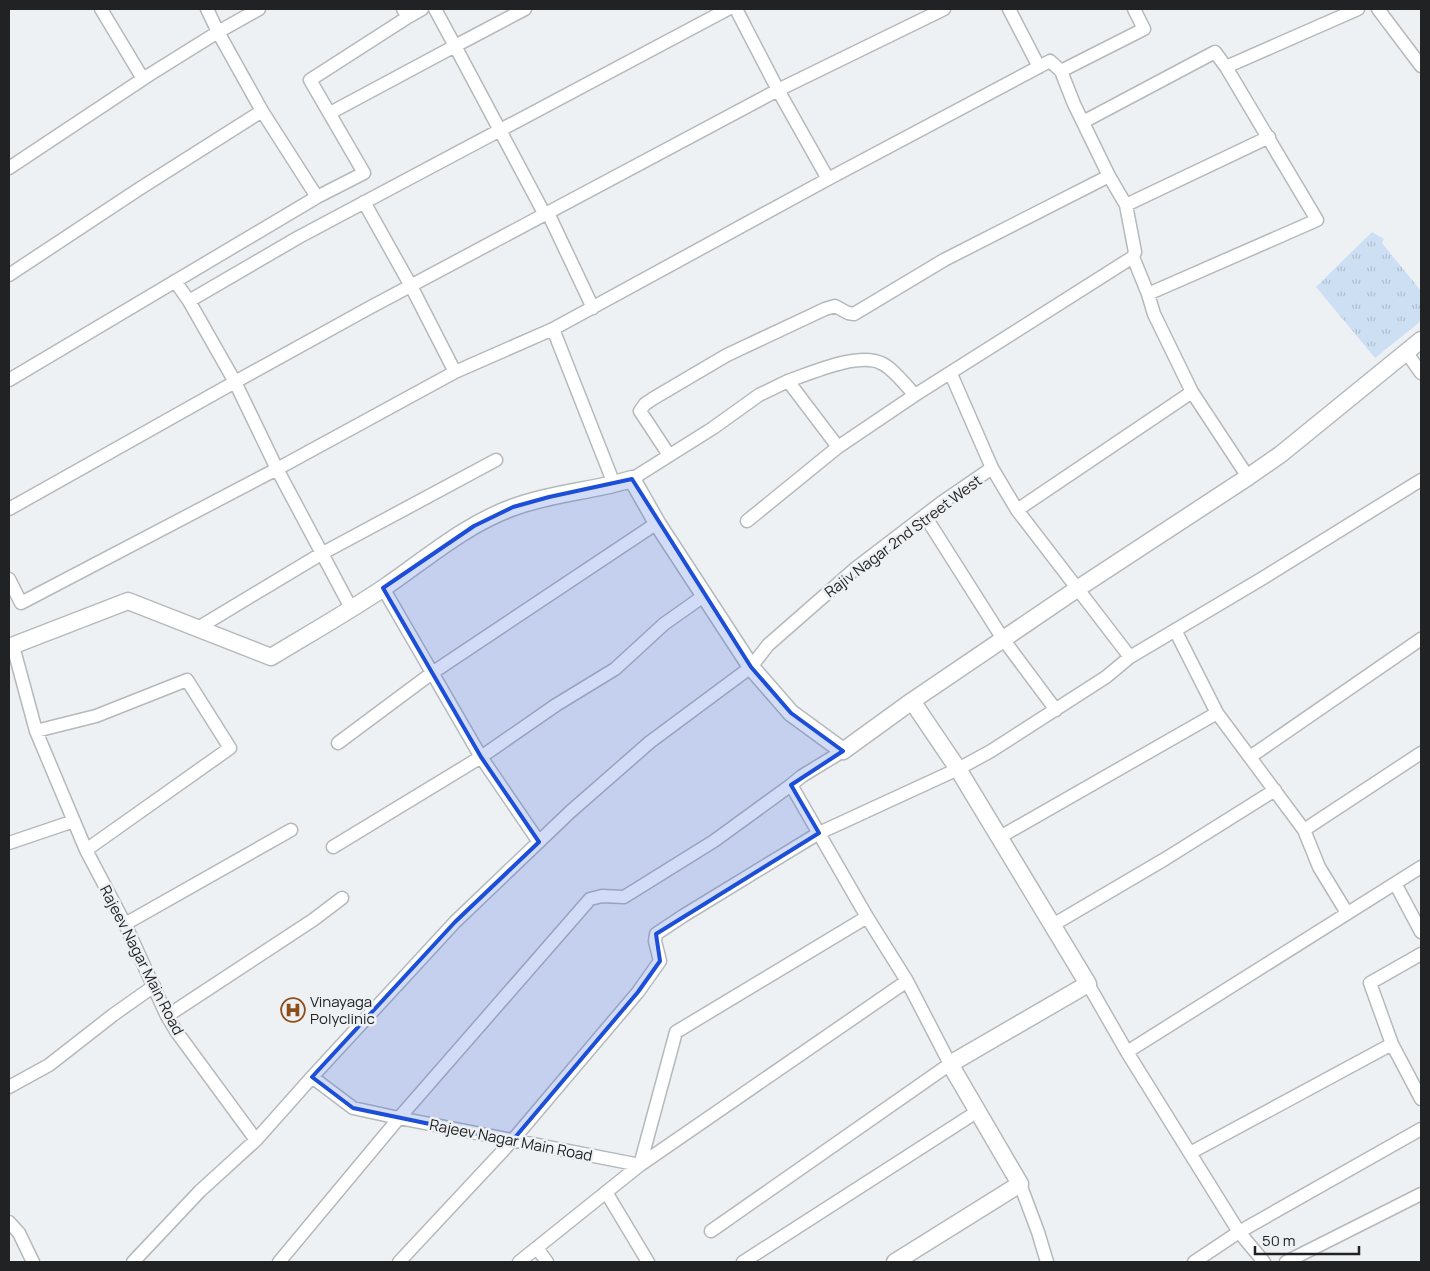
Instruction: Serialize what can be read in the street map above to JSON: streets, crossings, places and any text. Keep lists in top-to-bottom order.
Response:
{
  "streets": {
    "street": ["Rajiv Nagar 2nd Street West", "Rajeev Nagar Main Road"]
  },
  "crossings": [
    ["Rajiv Nagar 2nd Street West", "Rajeev Nagar Main Road"]
  ],
  "places": {
    "hospital": ["Vinayaga Polyclinic"]
  },
  "scale_bar": "50 m"
}
